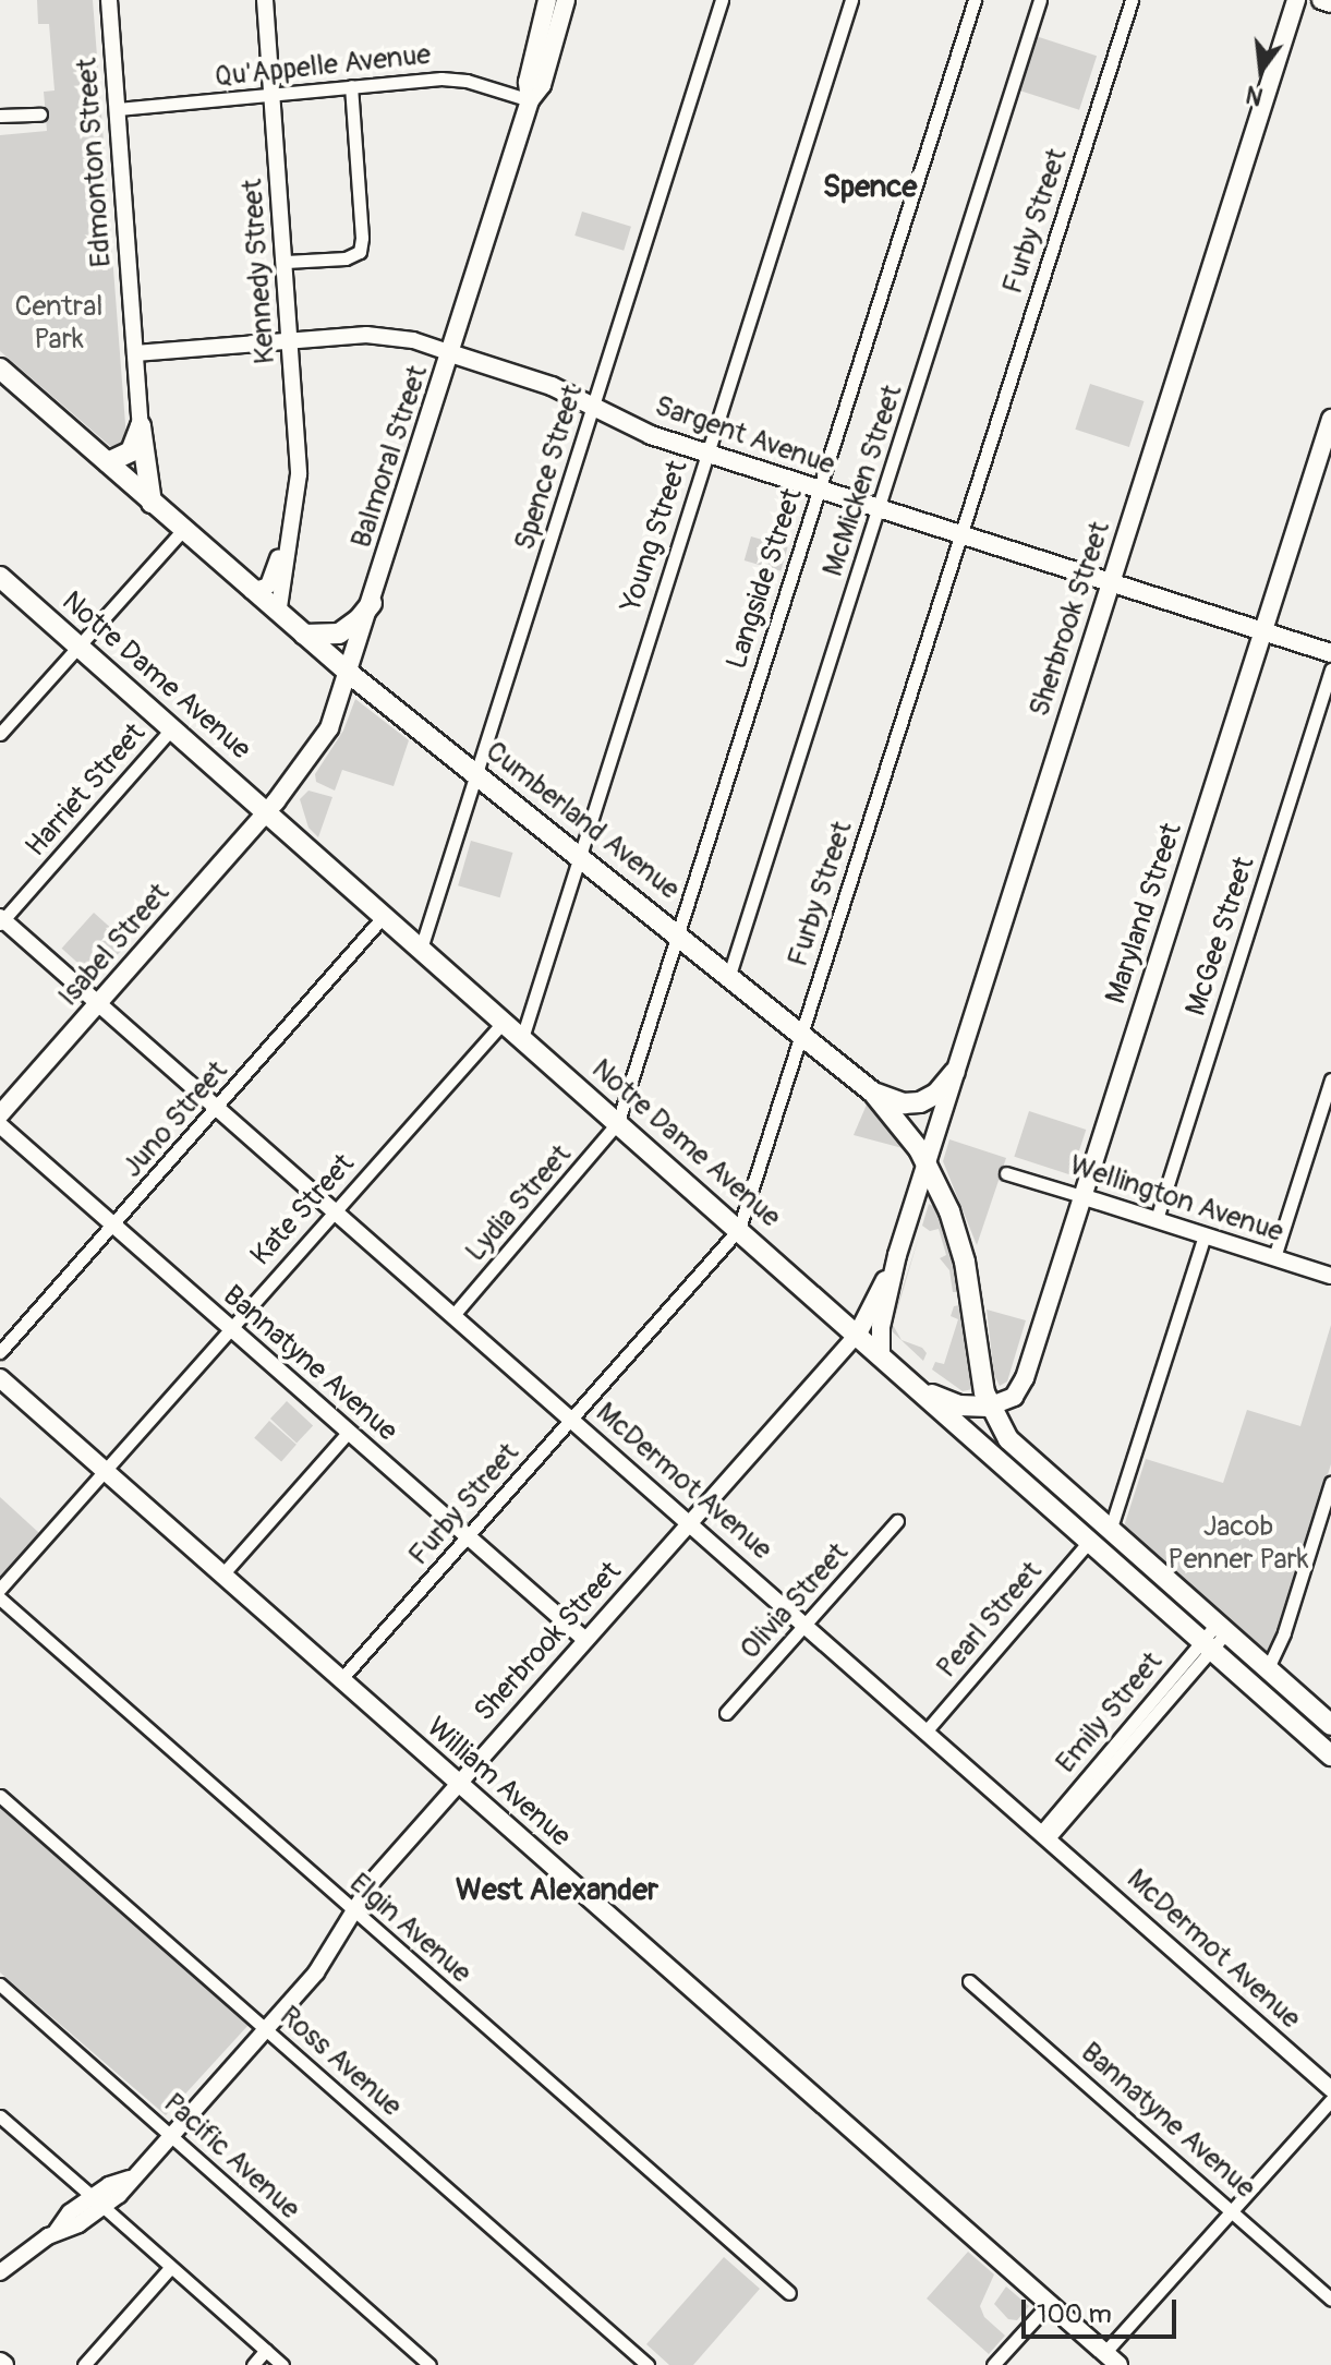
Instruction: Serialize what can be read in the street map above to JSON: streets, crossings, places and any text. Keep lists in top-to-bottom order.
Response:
{
  "streets": {
    "main road": [
      "Sargent Avenue",
      "Balmoral Street",
      "Sherbrook Street",
      "Notre Dame Avenue",
      "Cumberland Avenue",
      "Maryland Street",
      "Isabel Street",
      "William Avenue"
    ],
    "street": [
      "Qu'Appelle Avenue",
      "Edmonton Street",
      "Furby Street",
      "Kennedy Street",
      "Spence Street",
      "McMicken Street",
      "Young Street",
      "Langside Street",
      "Harriet Street",
      "McGee Street",
      "Juno Street",
      "Wellington Avenue",
      "Lydia Street",
      "Kate Street",
      "Bannatyne Avenue",
      "McDermot Avenue",
      "Olivia Street",
      "Pearl Street",
      "Emily Street",
      "Elgin Avenue",
      "Ross Avenue",
      "Pacific Avenue"
    ]
  },
  "crossings": [
    ["Qu'Appelle Avenue", "Edmonton Street"],
    ["Qu'Appelle Avenue", "Kennedy Street"],
    ["Qu'Appelle Avenue", "Balmoral Street"],
    ["Edmonton Street", "Sargent Avenue"],
    ["Furby Street", "Sargent Avenue"],
    ["Furby Street", "Notre Dame Avenue"],
    ["Furby Street", "Cumberland Avenue"],
    ["Furby Street", "Bannatyne Avenue"],
    ["Furby Street", "McDermot Avenue"],
    ["Furby Street", "William Avenue"],
    ["Kennedy Street", "Sargent Avenue"],
    ["Kennedy Street", "Cumberland Avenue"],
    ["Sargent Avenue", "Balmoral Street"],
    ["Sargent Avenue", "Spence Street"],
    ["Sargent Avenue", "McMicken Street"],
    ["Sargent Avenue", "Young Street"],
    ["Sargent Avenue", "Langside Street"],
    ["Sargent Avenue", "Sherbrook Street"],
    ["Sargent Avenue", "Maryland Street"],
    ["Balmoral Street", "Notre Dame Avenue"],
    ["Balmoral Street", "Cumberland Avenue"],
    ["Balmoral Street", "Isabel Street"],
    ["Spence Street", "Notre Dame Avenue"],
    ["Spence Street", "Cumberland Avenue"],
    ["McMicken Street", "Cumberland Avenue"],
    ["Young Street", "Notre Dame Avenue"],
    ["Young Street", "Cumberland Avenue"],
    ["Langside Street", "Notre Dame Avenue"],
    ["Langside Street", "Cumberland Avenue"],
    ["Langside Street", "Lydia Street"],
    ["Sherbrook Street", "Notre Dame Avenue"],
    ["Sherbrook Street", "Cumberland Avenue"],
    ["Sherbrook Street", "Bannatyne Avenue"],
    ["Sherbrook Street", "McDermot Avenue"],
    ["Sherbrook Street", "William Avenue"],
    ["Sherbrook Street", "Elgin Avenue"],
    ["Sherbrook Street", "Ross Avenue"],
    ["Sherbrook Street", "Pacific Avenue"],
    ["Notre Dame Avenue", "Harriet Street"],
    ["Notre Dame Avenue", "Cumberland Avenue"],
    ["Notre Dame Avenue", "Maryland Street"],
    ["Notre Dame Avenue", "Isabel Street"],
    ["Notre Dame Avenue", "Juno Street"],
    ["Notre Dame Avenue", "Lydia Street"],
    ["Notre Dame Avenue", "Kate Street"],
    ["Notre Dame Avenue", "Pearl Street"],
    ["Notre Dame Avenue", "Emily Street"],
    ["Harriet Street", "McDermot Avenue"],
    ["Cumberland Avenue", "Maryland Street"],
    ["Maryland Street", "Wellington Avenue"],
    ["McGee Street", "Wellington Avenue"],
    ["Isabel Street", "McDermot Avenue"],
    ["Juno Street", "Bannatyne Avenue"],
    ["Juno Street", "McDermot Avenue"],
    ["Lydia Street", "McDermot Avenue"],
    ["Kate Street", "Bannatyne Avenue"],
    ["Kate Street", "McDermot Avenue"],
    ["Kate Street", "William Avenue"],
    ["McDermot Avenue", "Olivia Street"],
    ["McDermot Avenue", "Pearl Street"],
    ["McDermot Avenue", "Emily Street"]
  ],
  "districts": ["Spence", "West Alexander"],
  "parks": ["Central Park", "Jacob Penner Park"],
  "scale_bar": "100 m",
  "north": "bottom"
}
